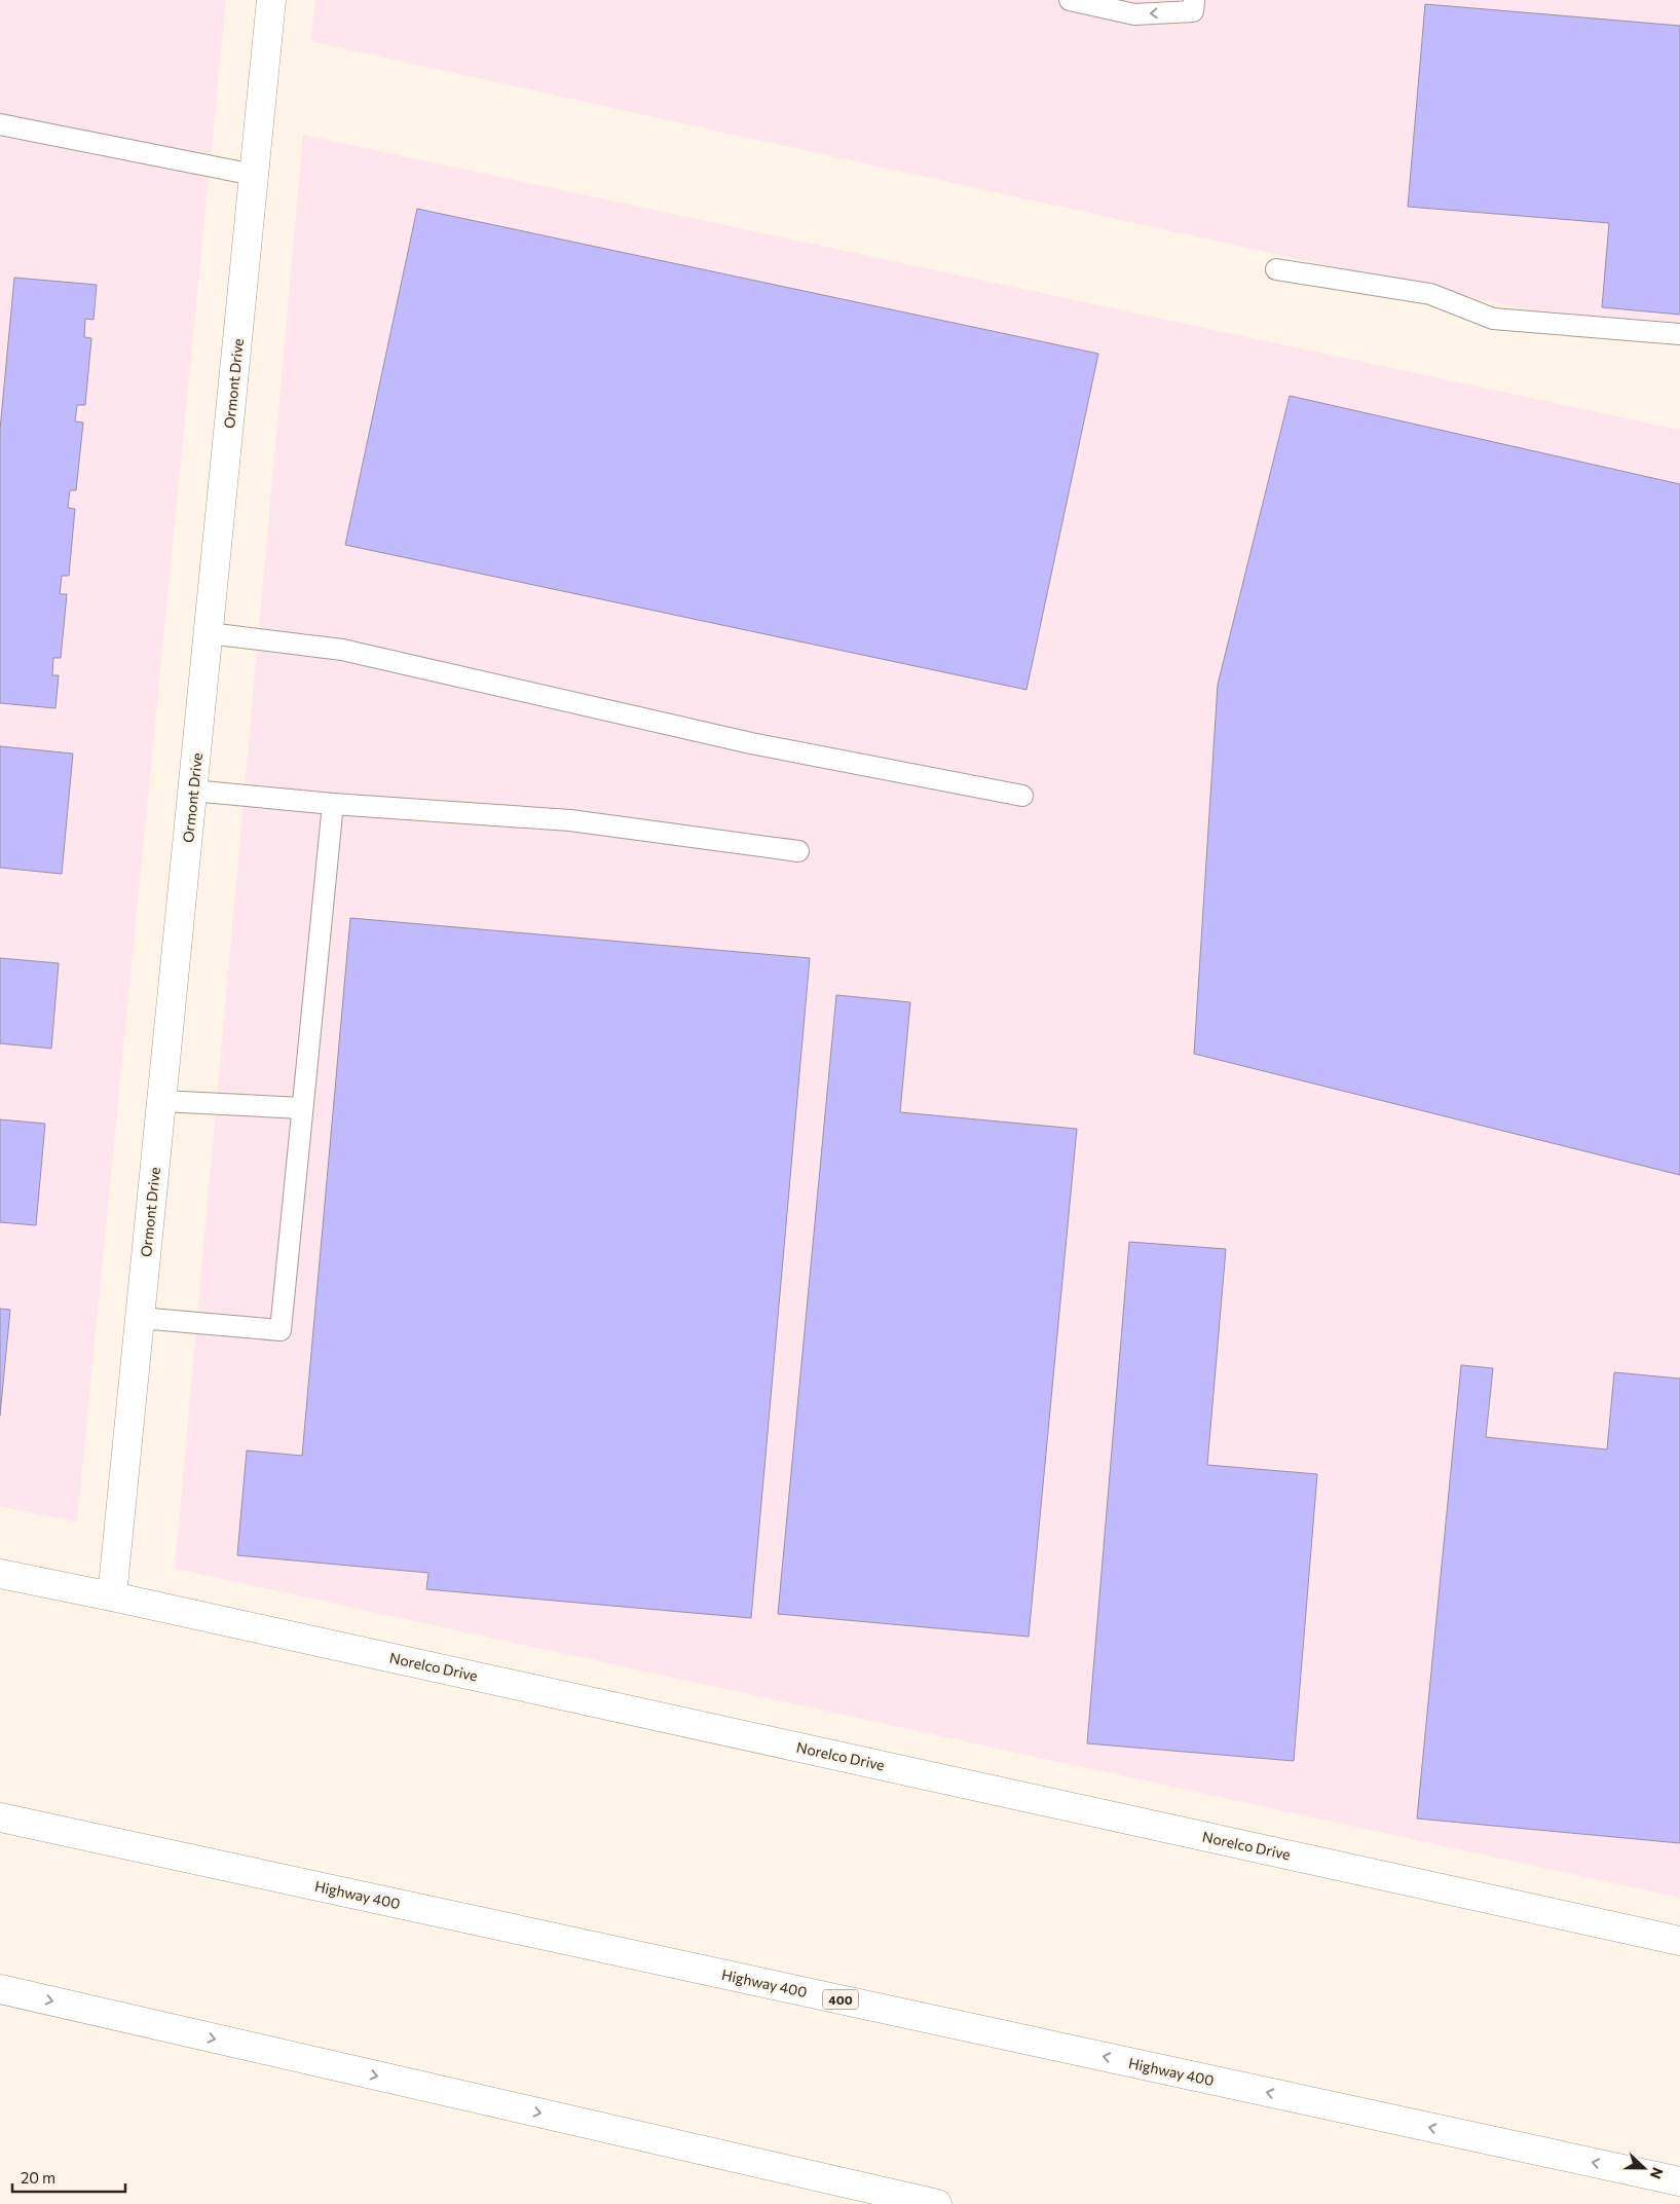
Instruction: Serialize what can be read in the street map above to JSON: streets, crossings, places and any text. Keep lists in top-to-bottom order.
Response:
{
  "streets": {
    "main road": [
      "Ormont Drive",
      "Norelco Drive",
      "Highway 400",
      "400"
    ]
  },
  "crossings": [
    ["Ormont Drive", "Norelco Drive"]
  ],
  "scale_bar": "20 m",
  "north": "right"
}
